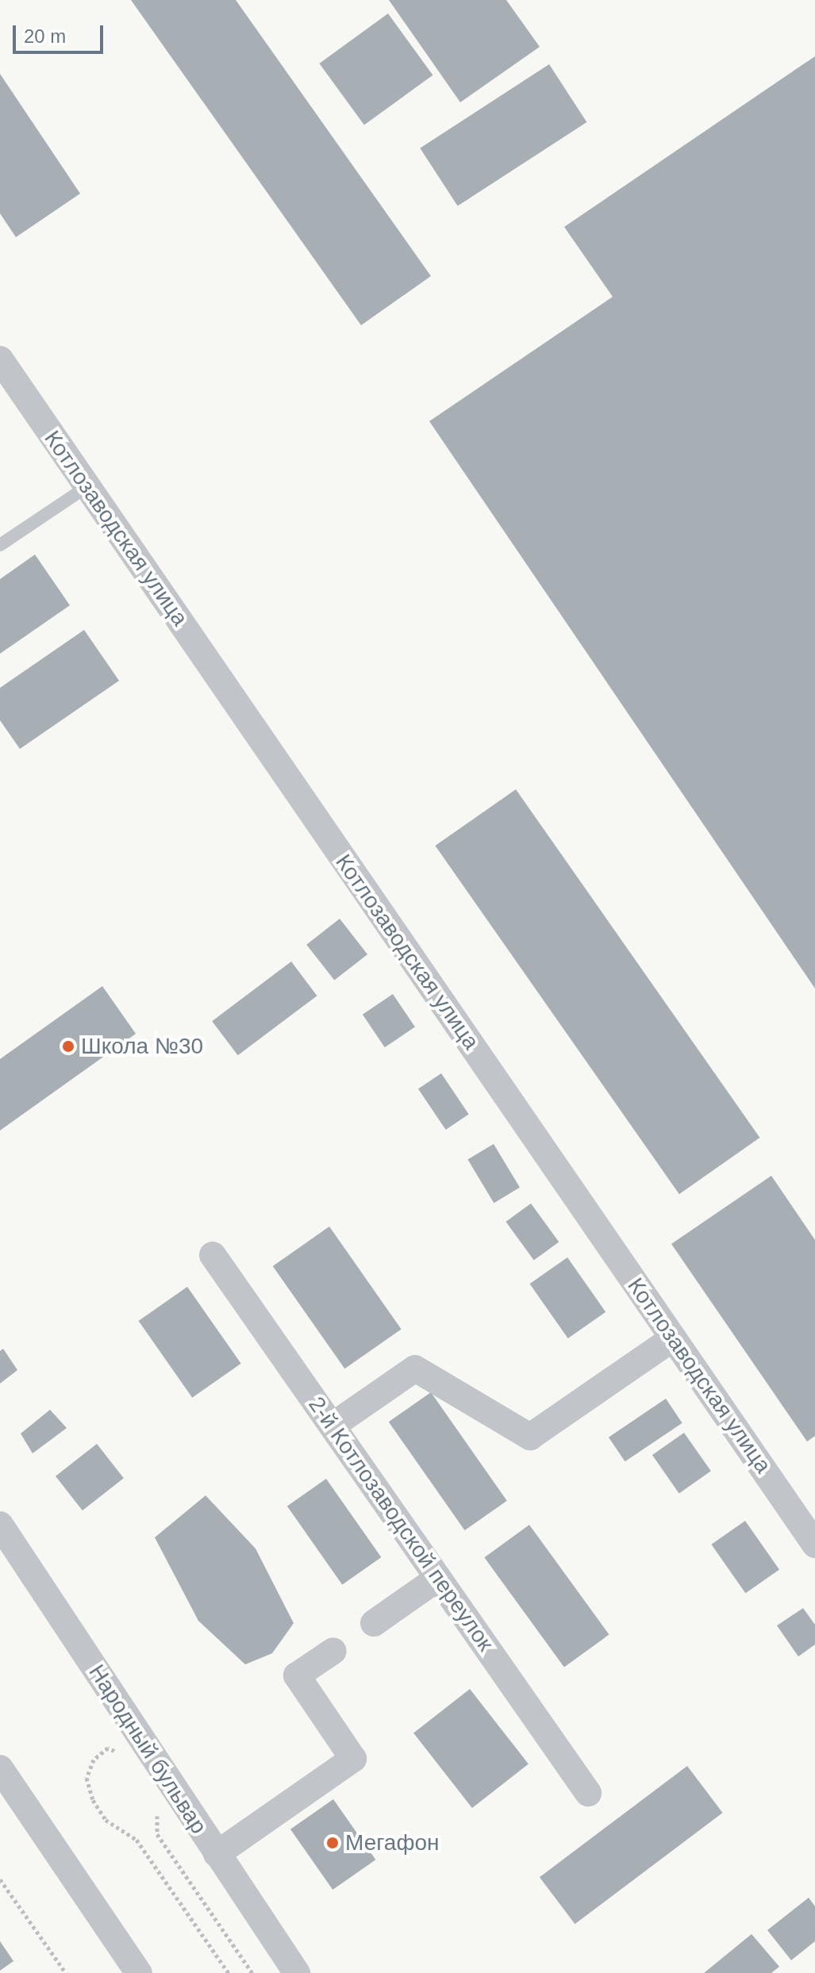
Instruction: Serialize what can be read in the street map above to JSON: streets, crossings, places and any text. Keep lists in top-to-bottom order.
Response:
{
  "streets": {
    "street": ["Котлозаводская улица", "2-й Котлозаводской переулок", "Народный бульвар"]
  },
  "places": ["Школа №30", "Мегафон"],
  "scale_bar": "20 m"
}
